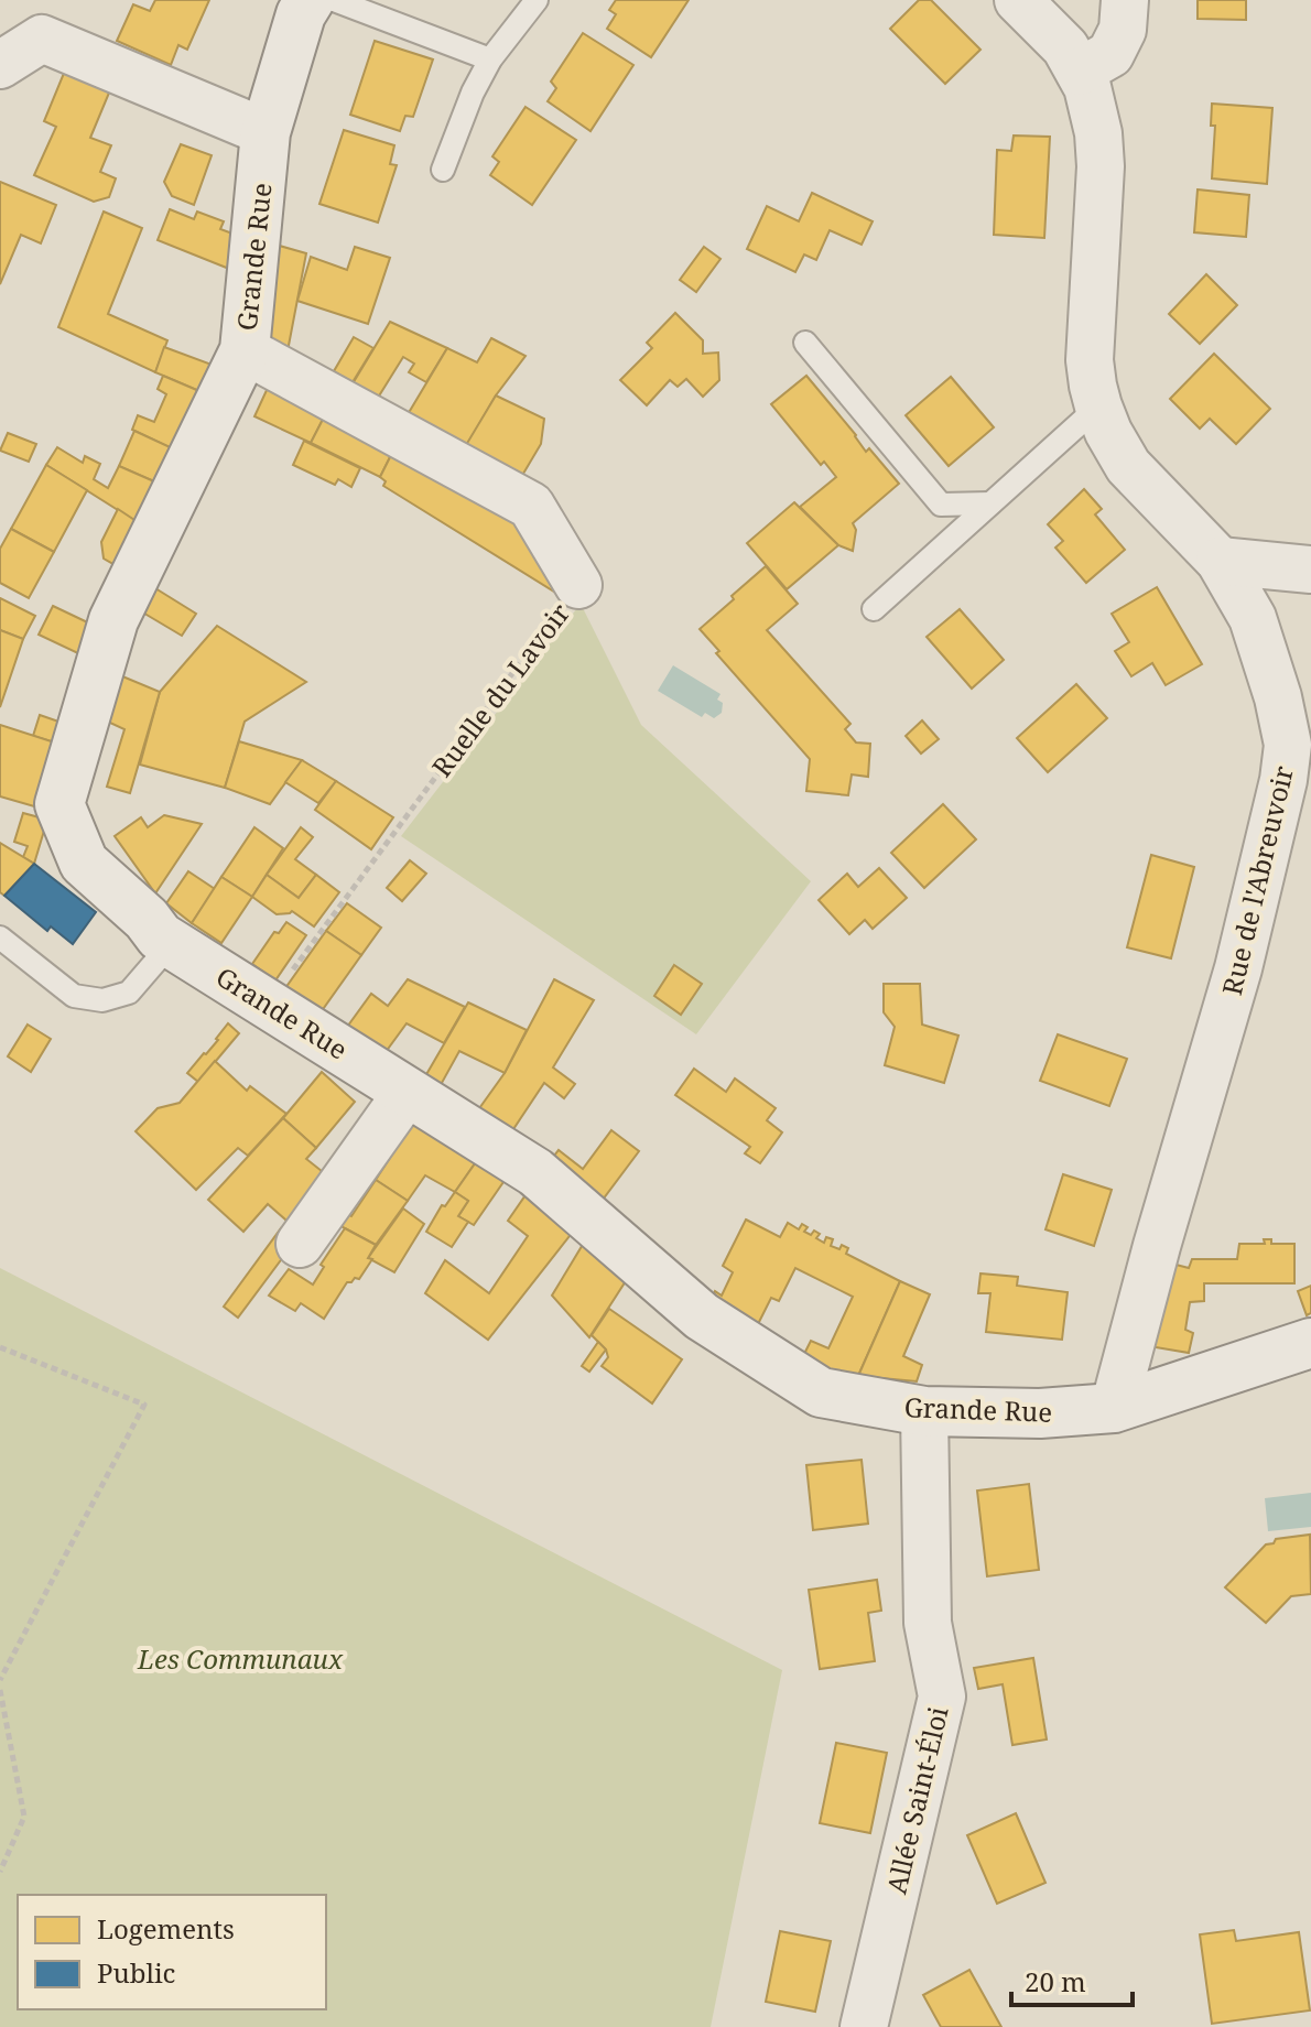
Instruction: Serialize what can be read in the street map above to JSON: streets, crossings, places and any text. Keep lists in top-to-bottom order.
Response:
{
  "streets": {
    "street": [
      "Grande Rue",
      "Ruelle du Lavoir",
      "Rue de l'Abreuvoir",
      "Allée Saint-Éloi"
    ]
  },
  "crossings": [
    ["Grande Rue", "Ruelle du Lavoir"],
    ["Grande Rue", "Rue de l'Abreuvoir"],
    ["Grande Rue", "Allée Saint-Éloi"]
  ],
  "parks": ["Les Communaux"],
  "legend": ["Logements", "Public"],
  "scale_bar": "20 m"
}
